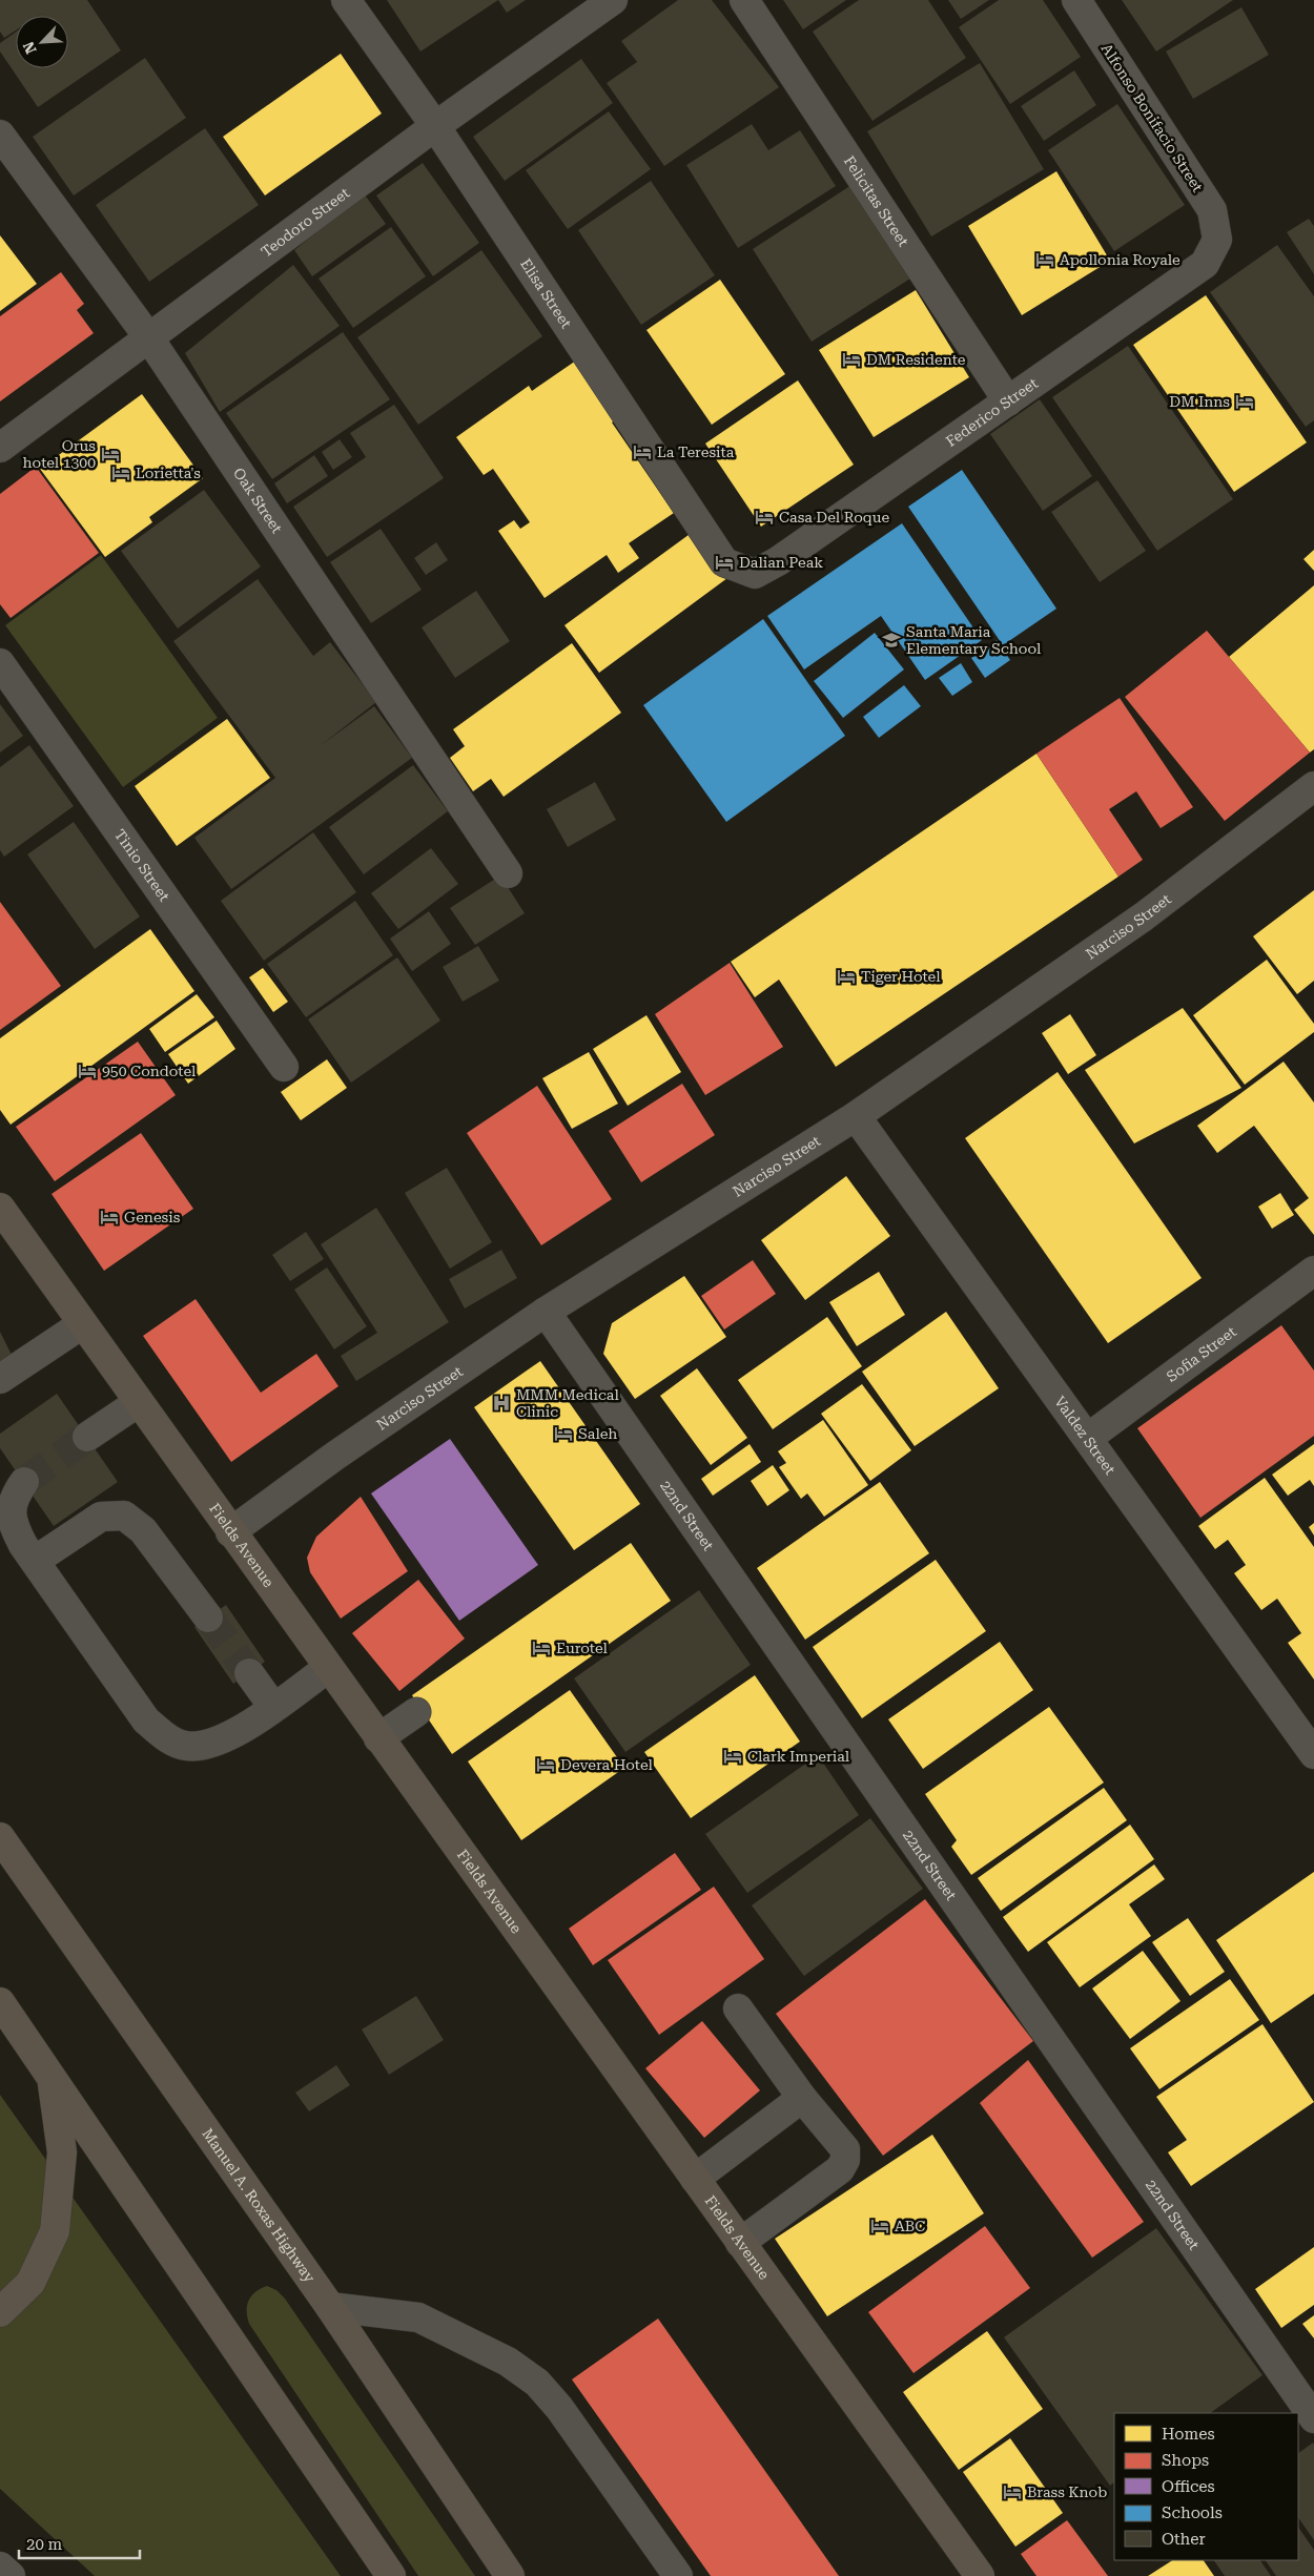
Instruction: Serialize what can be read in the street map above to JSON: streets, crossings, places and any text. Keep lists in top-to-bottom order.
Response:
{
  "streets": {
    "main road": ["Fields Avenue", "Manuel A. Roxas Highway"],
    "street": [
      "Alfonso Bonifacio Street",
      "Felicitas Street",
      "Teodoro Street",
      "Elisa Street",
      "Federico Street",
      "Oak Street",
      "Tinio Street",
      "Narciso Street",
      "Sofia Street",
      "Valdez Street",
      "22nd Street"
    ]
  },
  "crossings": [
    ["Alfonso Bonifacio Street", "Federico Street"],
    ["Felicitas Street", "Federico Street"],
    ["Teodoro Street", "Elisa Street"],
    ["Teodoro Street", "Oak Street"],
    ["Elisa Street", "Federico Street"],
    ["Narciso Street", "Valdez Street"],
    ["Narciso Street", "22nd Street"],
    ["Narciso Street", "Fields Avenue"],
    ["Sofia Street", "Valdez Street"]
  ],
  "places": {
    "hotel": [
      "Apollonia Royale",
      "DM Residente",
      "DM Inns",
      "La Teresita",
      "Orus hotel 1300",
      "Lorietta's",
      "Casa Del Roque",
      "Dalian Peak",
      "Tiger Hotel",
      "950 Condotel",
      "Genesis",
      "Saleh",
      "Eurotel",
      "Clark Imperial",
      "Devera Hotel",
      "ABC",
      "Brass Knob"
    ],
    "school or university": ["Santa Maria Elementary School"],
    "hospital": ["MMM Medical Clinic"]
  },
  "legend": [
    "Homes",
    "Shops",
    "Offices",
    "Schools",
    "Other"
  ],
  "scale_bar": "20 m",
  "north": "bottom left"
}
